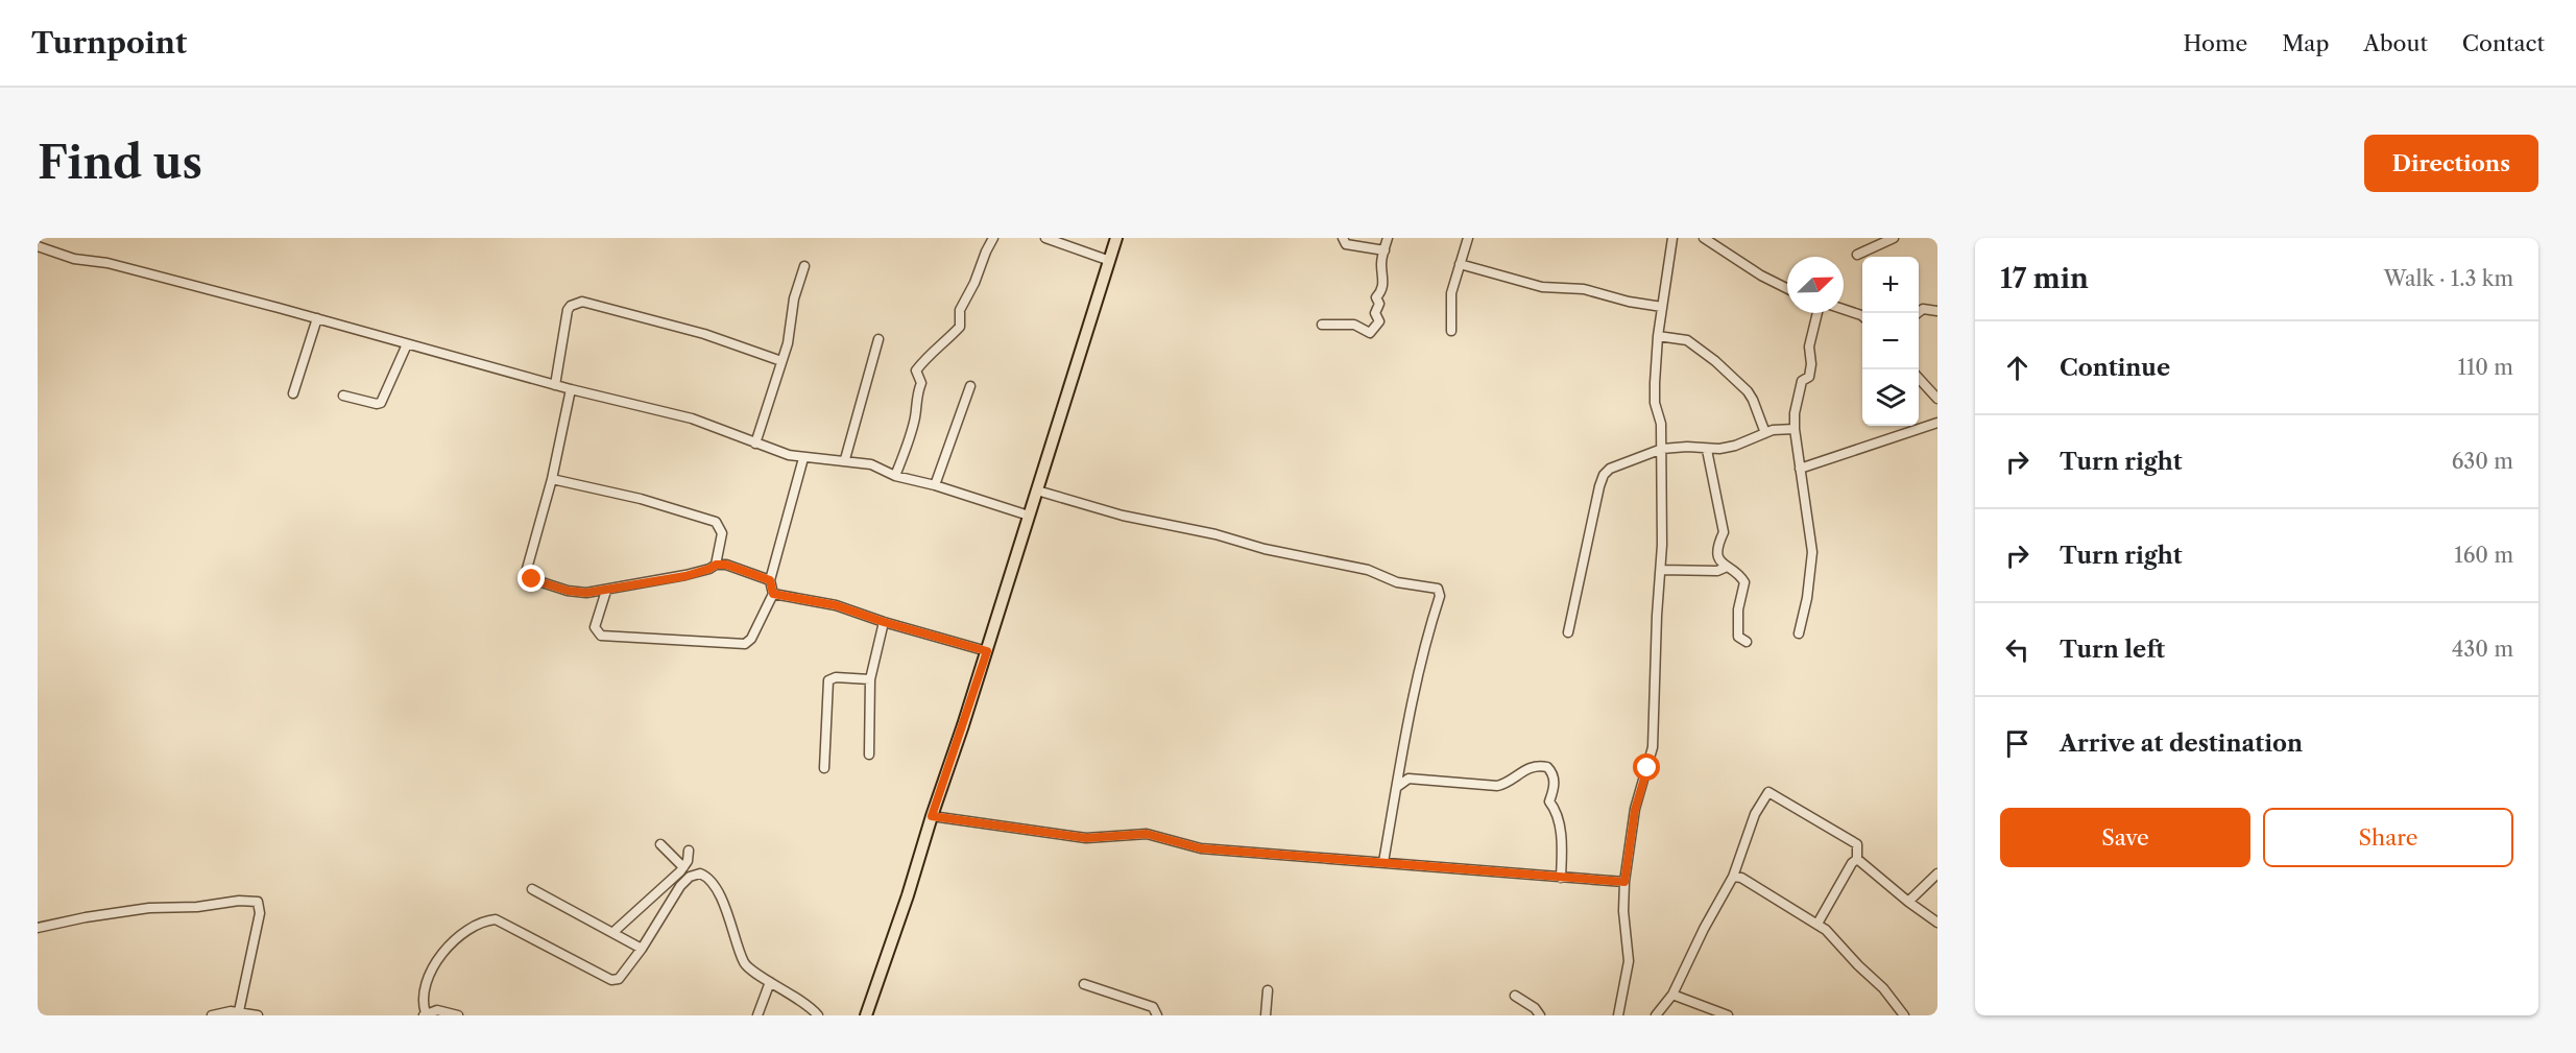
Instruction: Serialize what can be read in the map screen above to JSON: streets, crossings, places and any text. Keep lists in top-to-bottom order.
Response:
{
  "north": "top right",
  "page": {
    "header": "Turnpoint",
    "nav": [
      "Home",
      "Map",
      "About",
      "Contact"
    ],
    "buttons": [
      "Directions",
      ["Save", "Share"]
    ],
    "title": "Find us",
    "heading": ["17 min", "Walk · 1.3 km"],
    "map_buttons": ["+", "−"],
    "list": [
      ["Continue", "110 m"],
      ["Turn right", "630 m"],
      ["Turn right", "160 m"],
      ["Turn left", "430 m"],
      "Arrive at destination"
    ]
  }
}
